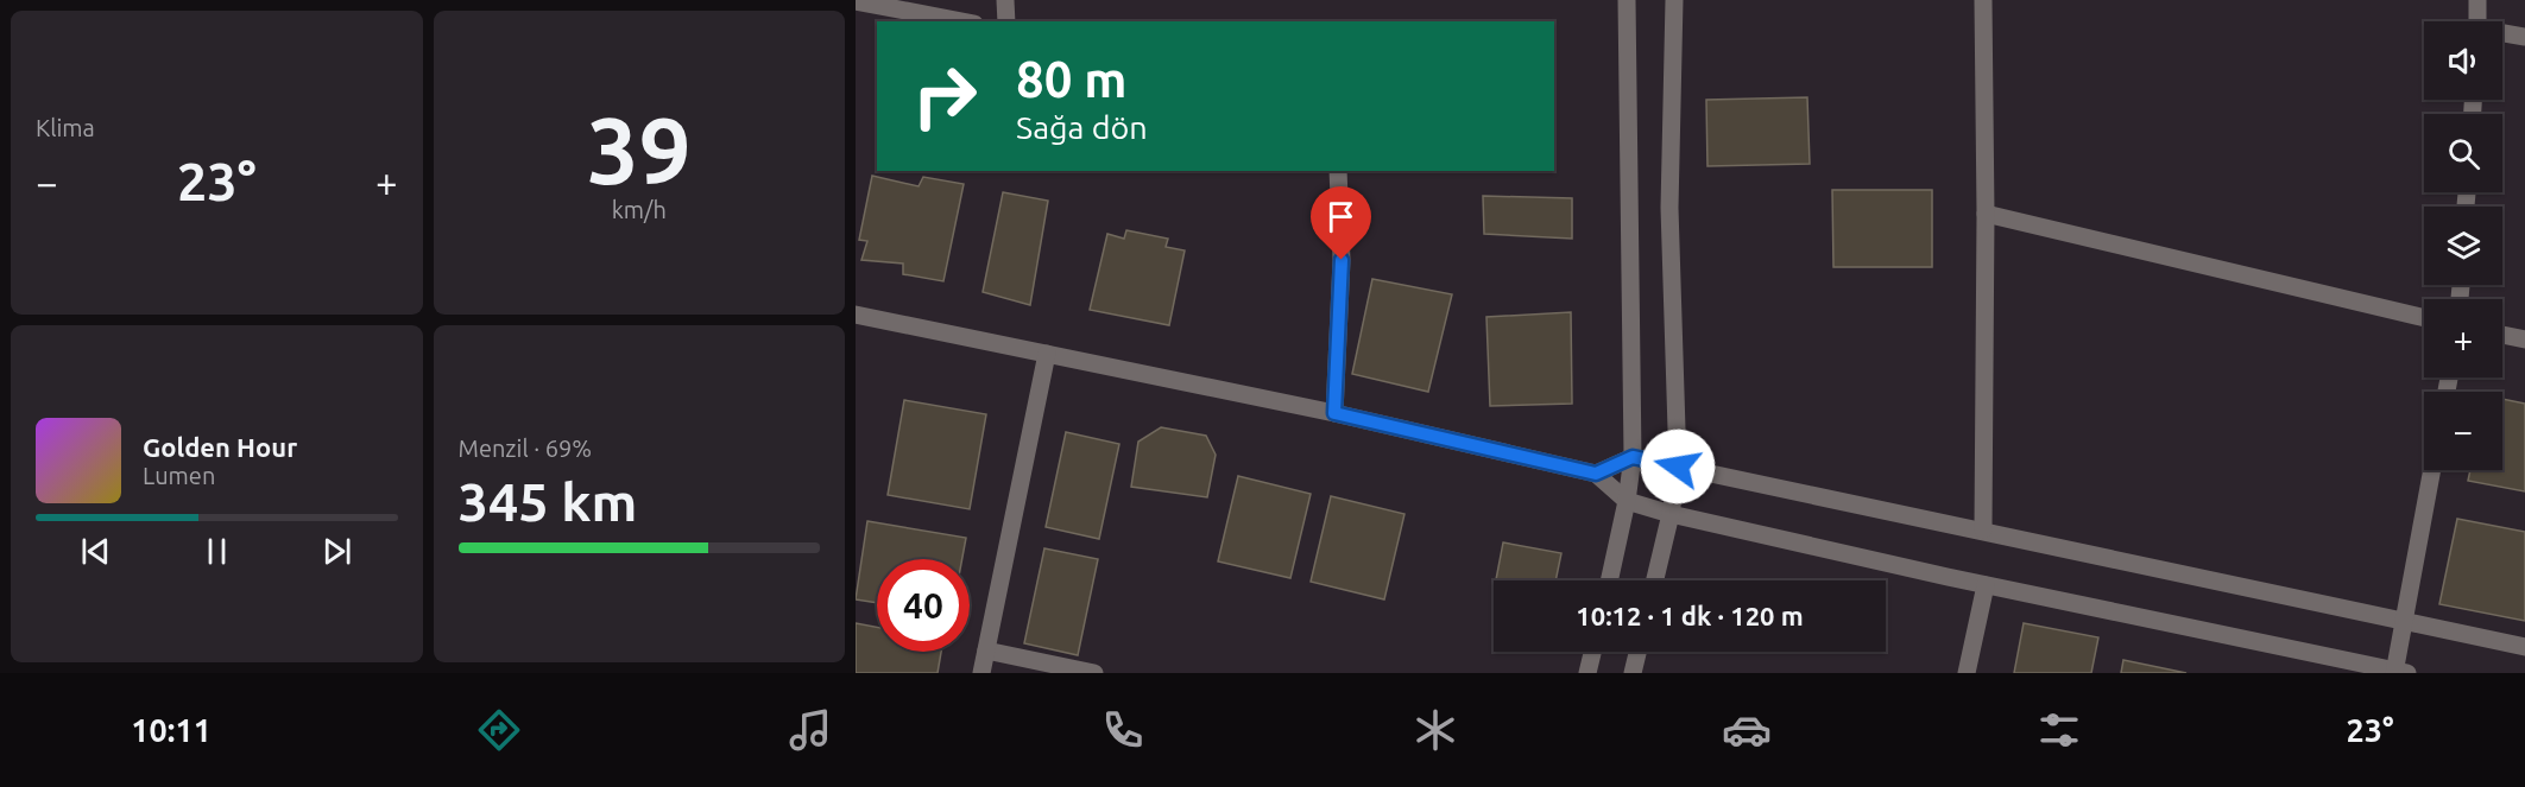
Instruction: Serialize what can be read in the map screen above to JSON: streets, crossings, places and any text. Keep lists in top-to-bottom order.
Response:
{
  "page": {
    "tile": [
      "Klima",
      ["39", "km/h"],
      ["Menzil · 69%", "345 km"]
    ],
    "map_buttons": ["+", "−"],
    "turn": ["80 m", "Sağa dön"],
    "heat": ["−", "23°", "+"],
    "song": ["Golden Hour", "Lumen"],
    "limit": "40",
    "trip": "10:12 · 1 dk · 120 m",
    "tabs": ["10:11", "23°"]
  }
}
